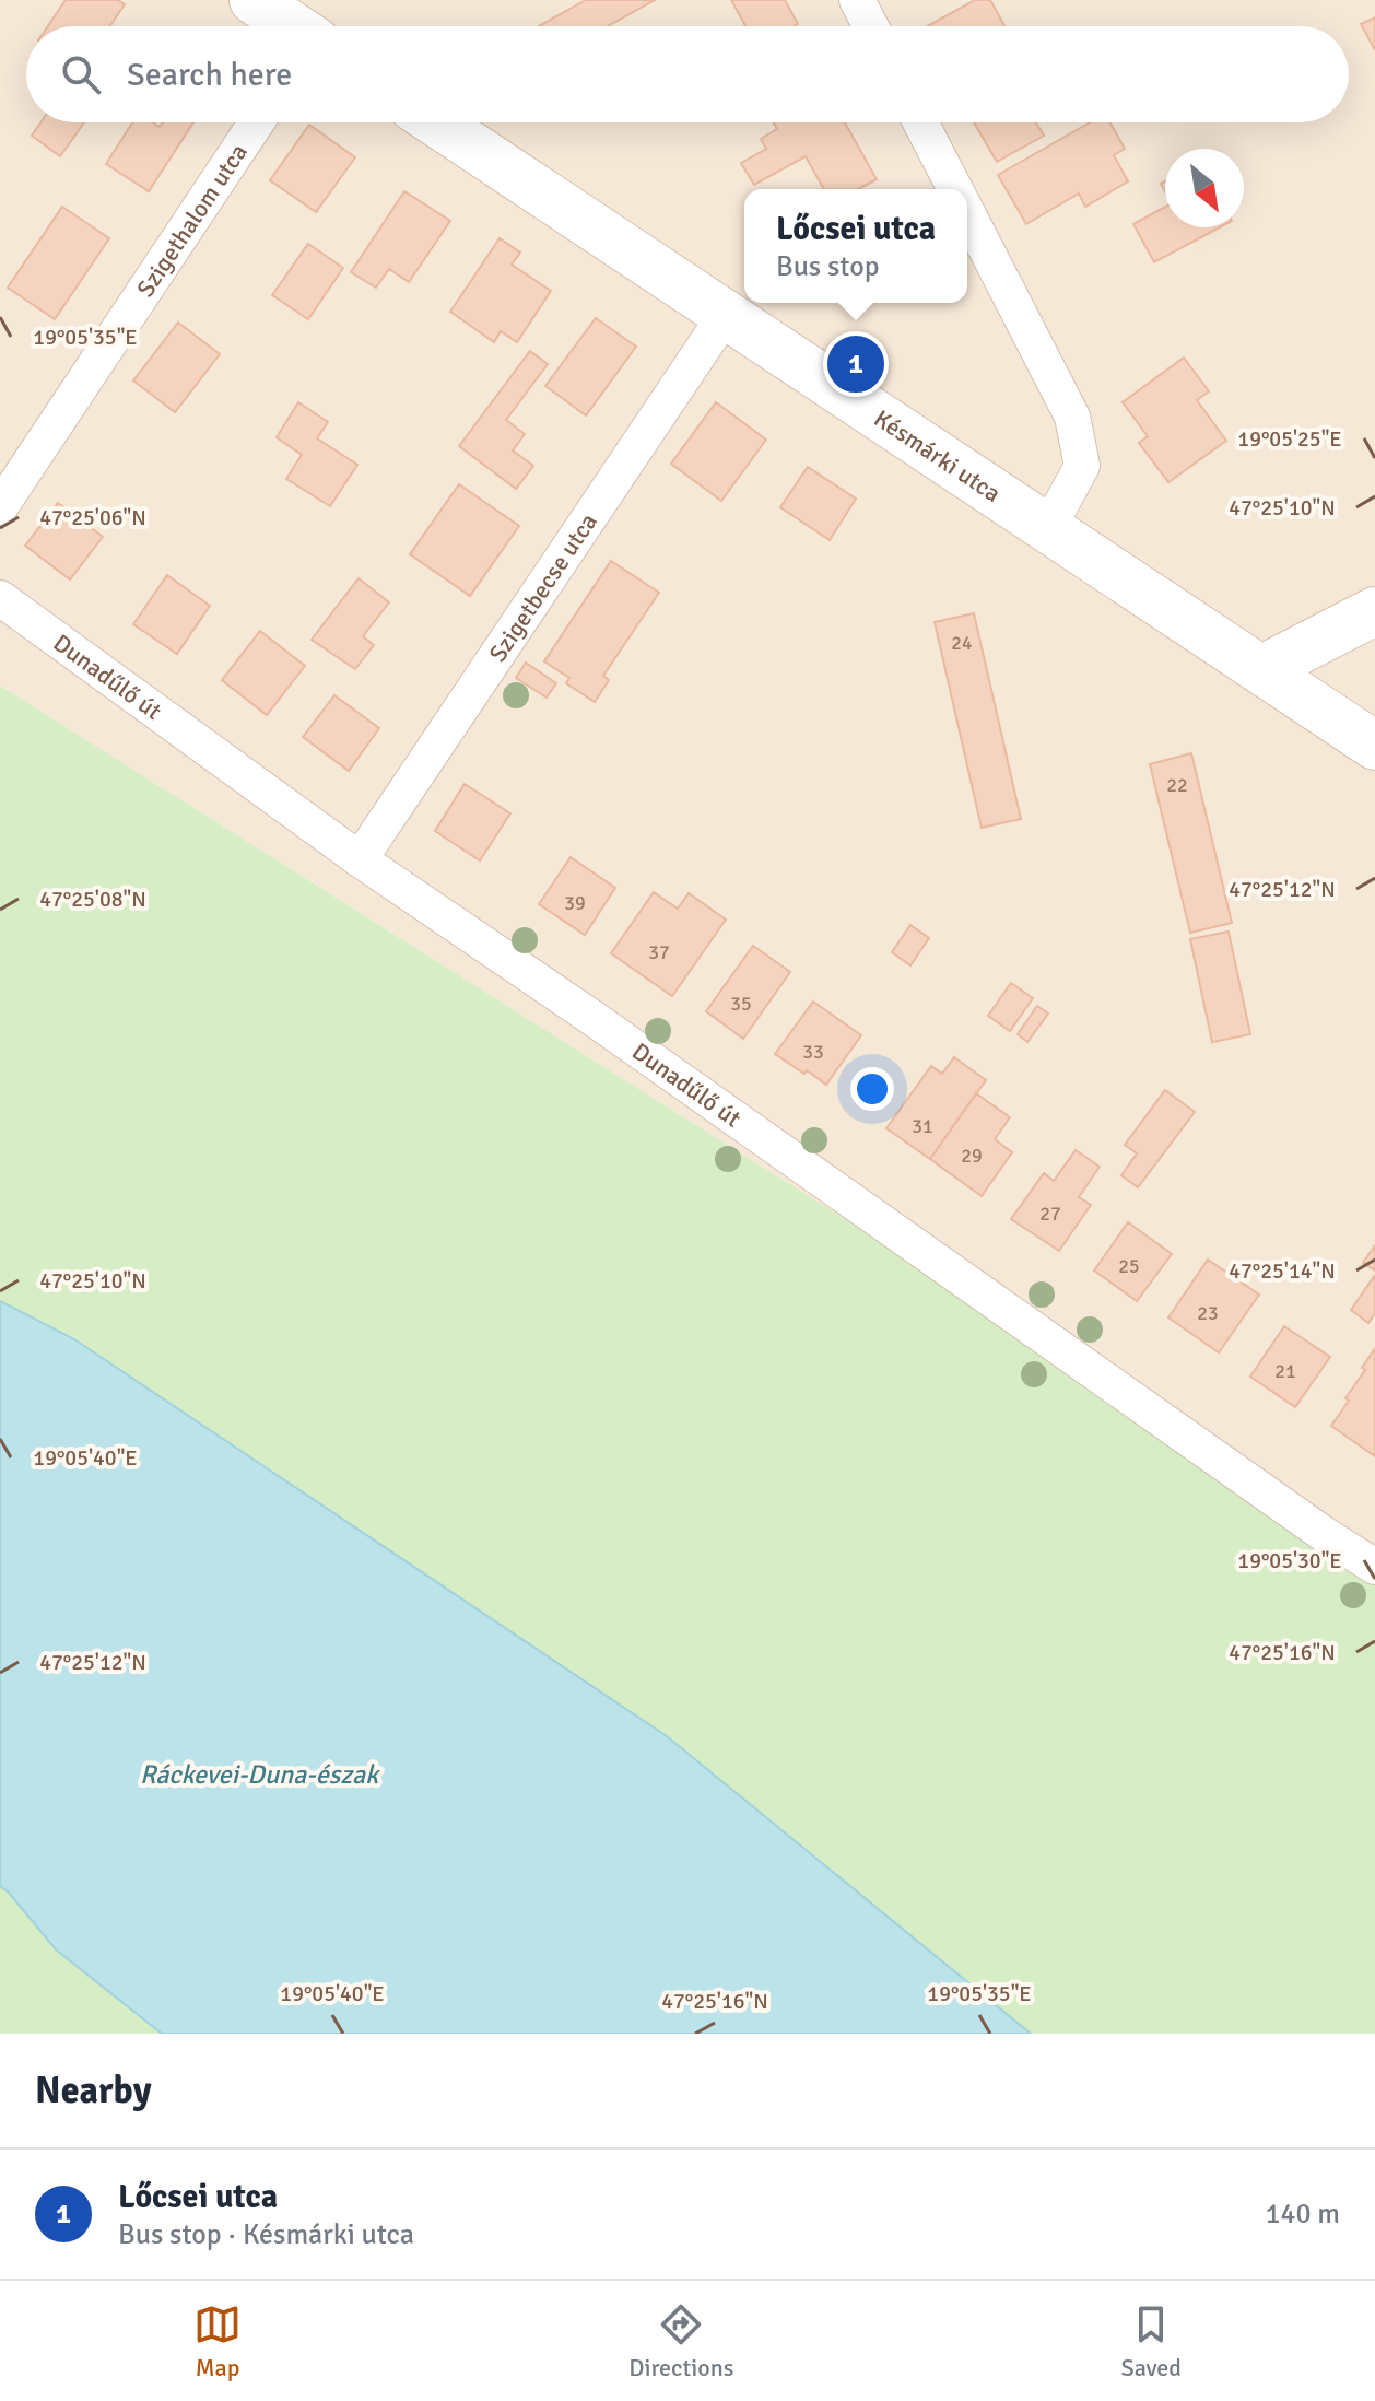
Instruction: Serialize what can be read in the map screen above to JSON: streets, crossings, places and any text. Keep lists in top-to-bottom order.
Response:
{
  "streets": {
    "street": [
      "Szigethalom utca",
      "Késmárki utca",
      "Szigetbecse utca",
      "Dunadűlő út"
    ]
  },
  "crossings": [
    ["Késmárki utca", "Szigetbecse utca"],
    ["Szigetbecse utca", "Dunadűlő út"]
  ],
  "water": ["Ráckevei-Duna-észak"],
  "house_numbers": [
    "24",
    "22",
    "39",
    "37",
    "35",
    "33",
    "31",
    "29",
    "27",
    "25",
    "23",
    "21"
  ],
  "north": "bottom right",
  "page": {
    "search": "Search here",
    "popup": ["Lőcsei utca", "Bus stop"],
    "pins": "1",
    "heading": "Nearby",
    "list": [
      {
        "mark": "1",
        "name": "Lőcsei utca",
        "note": "Bus stop · Késmárki utca",
        "value": "140 m"
      }
    ],
    "nav": ["Map", "Directions", "Saved"]
  },
  "coordinates": [
    "19°05'35\"E",
    "19°05'25\"E",
    "47°25'10\"N",
    "47°25'06\"N",
    "47°25'12\"N",
    "47°25'08\"N",
    "47°25'14\"N",
    "19°05'40\"E",
    "19°05'30\"E",
    "47°25'16\"N"
  ]
}
